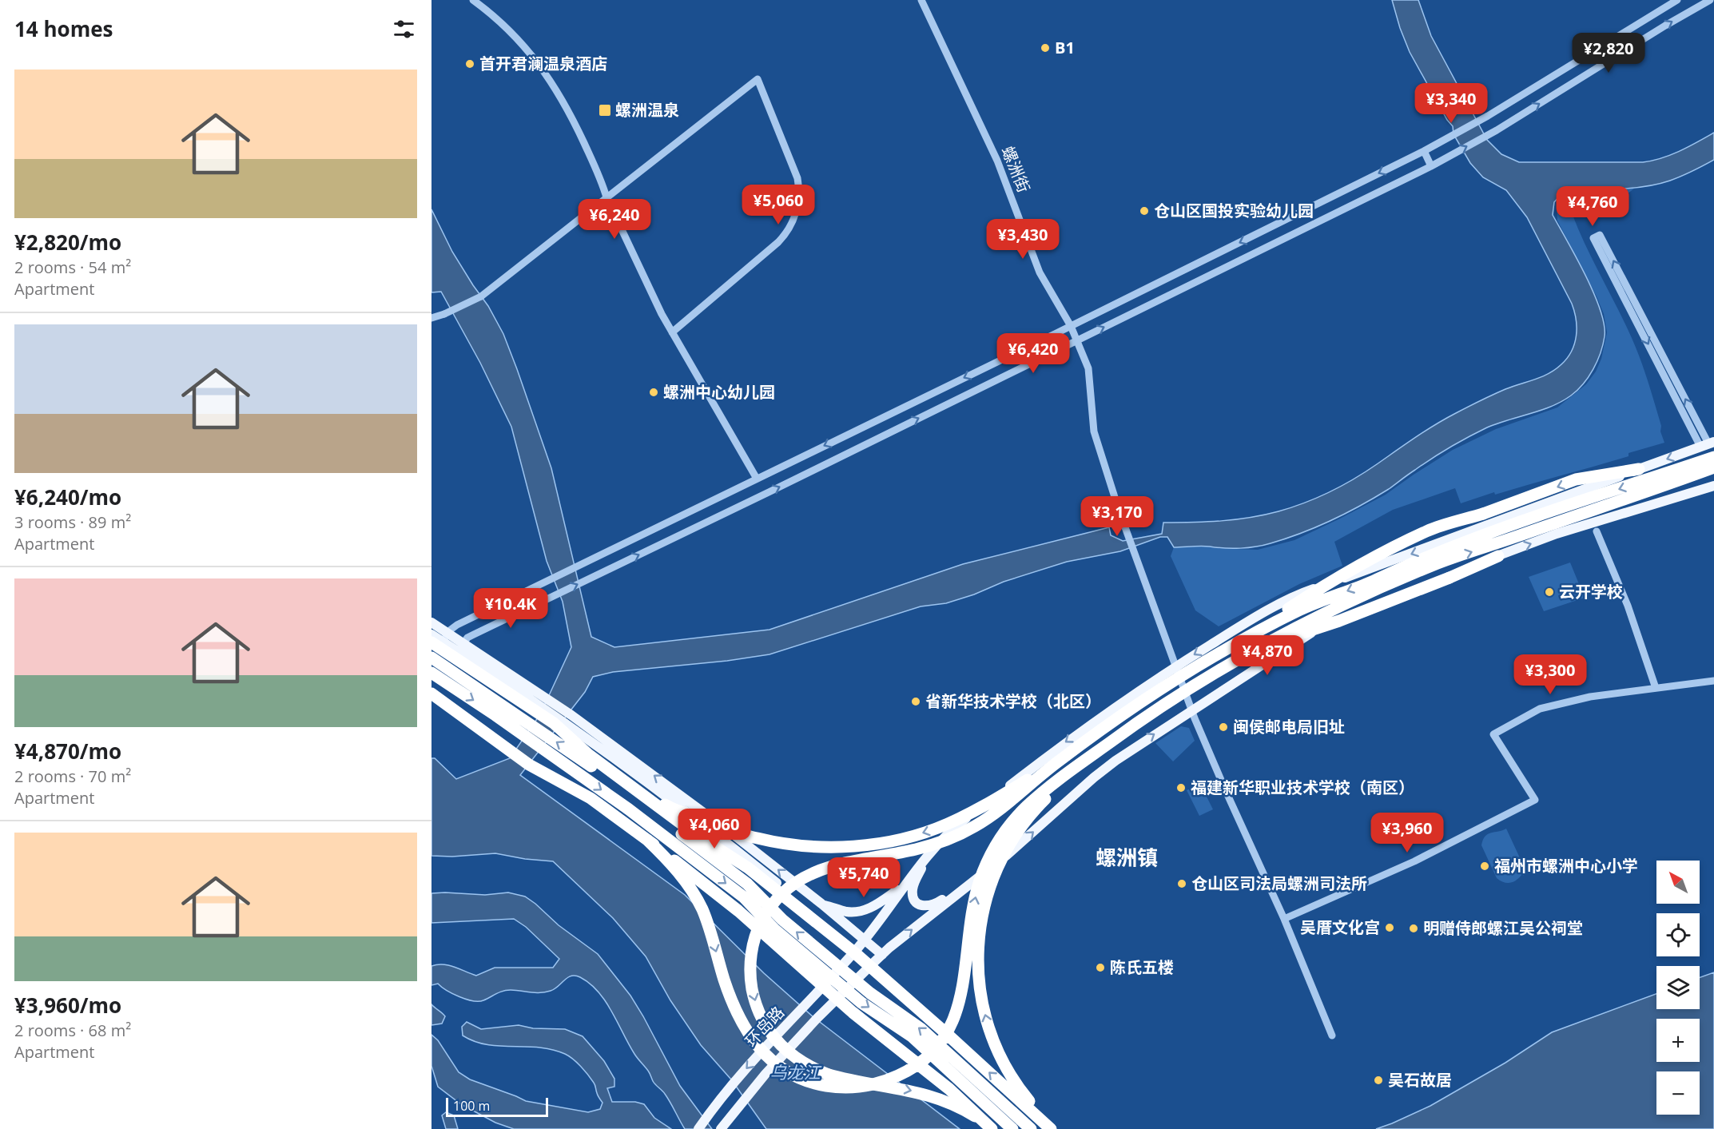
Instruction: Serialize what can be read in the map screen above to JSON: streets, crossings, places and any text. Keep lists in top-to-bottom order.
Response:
{
  "streets": {
    "main road": ["环岛路"],
    "street": ["螺洲街"]
  },
  "districts": ["螺洲镇"],
  "water": ["乌龙江"],
  "places": {
    "other": [
      "B1",
      "首开君澜温泉酒店",
      "仓山区国投实验幼儿园",
      "螺洲中心幼儿园",
      "云开学校",
      "省新华技术学校（北区）",
      "闽侯邮电局旧址",
      "福建新华职业技术学校（南区）",
      "福州市螺洲中心小学",
      "仓山区司法局螺洲司法所",
      "吴厝文化宫",
      "明赠侍郎螺江吴公祠堂",
      "陈氏五楼",
      "吴石故居"
    ],
    "transit": ["螺洲温泉"]
  },
  "scale_bar": "100 m",
  "north": "top left",
  "page": {
    "heading": "14 homes",
    "price": [
      "¥2,820",
      "¥3,340",
      "¥5,060",
      "¥4,760",
      "¥6,240",
      "¥3,430",
      "¥6,420",
      "¥3,170",
      "¥10.4K",
      "¥4,870",
      "¥3,300",
      "¥4,060",
      "¥3,960",
      "¥5,740"
    ],
    "list": [
      {
        "name": "¥2,820/mo",
        "note": "2 rooms · 54 m² · Apartment"
      },
      {
        "name": "¥6,240/mo",
        "note": "3 rooms · 89 m² · Apartment"
      },
      {
        "name": "¥4,870/mo",
        "note": "2 rooms · 70 m² · Apartment"
      },
      {
        "name": "¥3,960/mo",
        "note": "2 rooms · 68 m² · Apartment"
      }
    ],
    "map_buttons": ["+", "−"],
    "scale": "100 m"
  }
}
